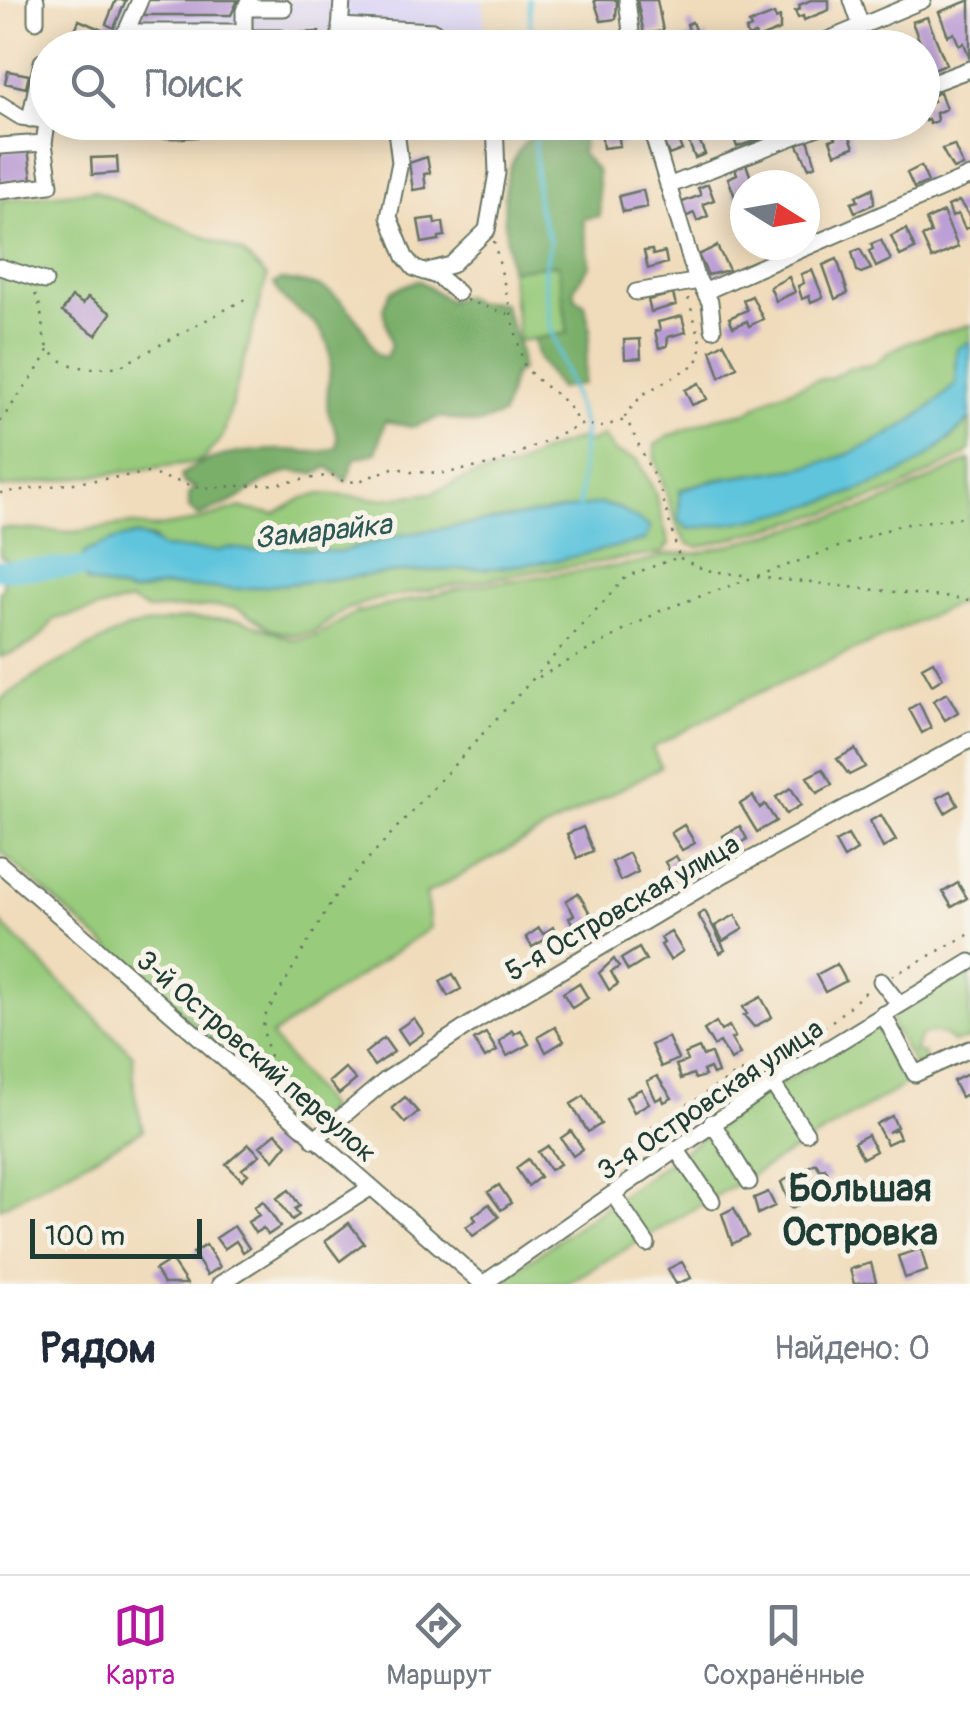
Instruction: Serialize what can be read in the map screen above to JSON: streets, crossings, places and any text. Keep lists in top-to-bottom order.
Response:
{
  "streets": {
    "street": ["5-я Островская улица", "3-й Островский переулок", "3-я Островская улица"]
  },
  "crossings": [
    ["5-я Островская улица", "3-й Островский переулок"],
    ["3-й Островский переулок", "3-я Островская улица"]
  ],
  "districts": ["Большая Островка"],
  "water": ["Замарайка"],
  "scale_bar": "100 m",
  "north": "right",
  "page": {
    "search": "Поиск",
    "scale": "100 m",
    "heading": ["Рядом", "Найдено: 0"],
    "nav": ["Карта", "Маршрут", "Сохранённые"]
  }
}
